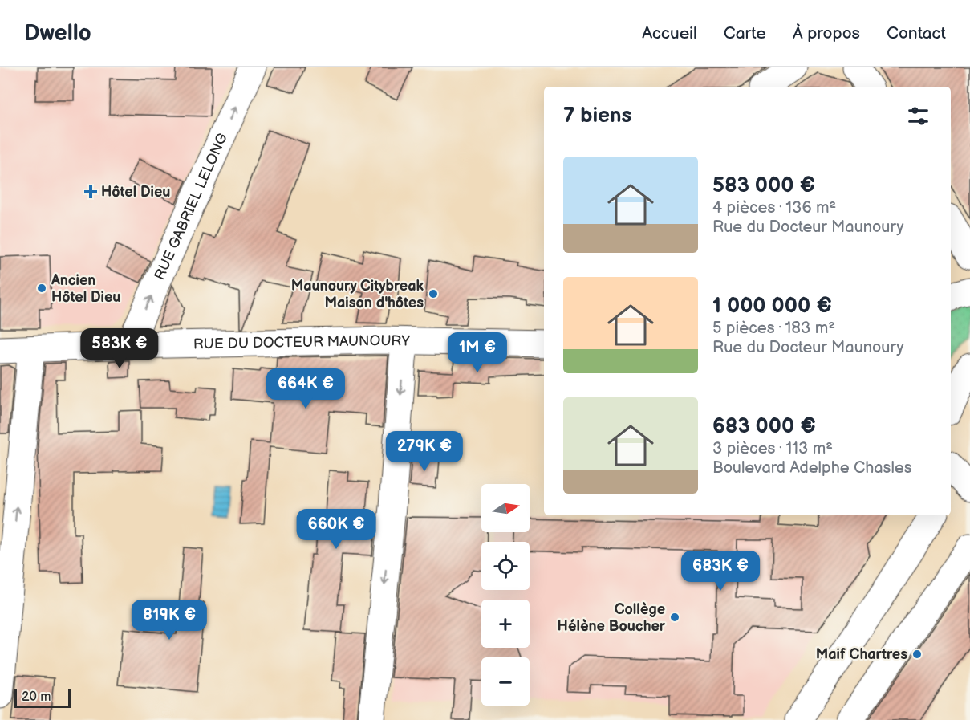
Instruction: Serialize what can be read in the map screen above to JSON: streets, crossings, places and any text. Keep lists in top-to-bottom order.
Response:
{
  "streets": {
    "street": ["RUE GABRIEL LELONG", "RUE DU DOCTEUR MAUNOURY"]
  },
  "crossings": [
    ["RUE GABRIEL LELONG", "RUE DU DOCTEUR MAUNOURY"]
  ],
  "one_way": ["RUE GABRIEL LELONG"],
  "places": {
    "health": ["Hôtel Dieu"],
    "other": [
      "Ancien Hôtel Dieu",
      "Maunoury Citybreak Maison d'hôtes",
      "Collège Hélène Boucher",
      "Maif Chartres"
    ]
  },
  "scale_bar": "20 m",
  "north": "right",
  "page": {
    "header": "Dwello",
    "nav": [
      "Accueil",
      "Carte",
      "À propos",
      "Contact"
    ],
    "heading": "7 biens",
    "list": [
      {
        "name": "583 000 €",
        "note": "4 pièces · 136 m² · Rue du Docteur Maunoury"
      },
      {
        "name": "1 000 000 €",
        "note": "5 pièces · 183 m² · Rue du Docteur Maunoury"
      },
      {
        "name": "683 000 €",
        "note": "3 pièces · 113 m² · Boulevard Adelphe Chasles"
      }
    ],
    "price": [
      "583K €",
      "1M €",
      "664K €",
      "279K €",
      "660K €",
      "683K €",
      "819K €"
    ],
    "map_buttons": ["+", "−"],
    "scale": "20 m"
  }
}
